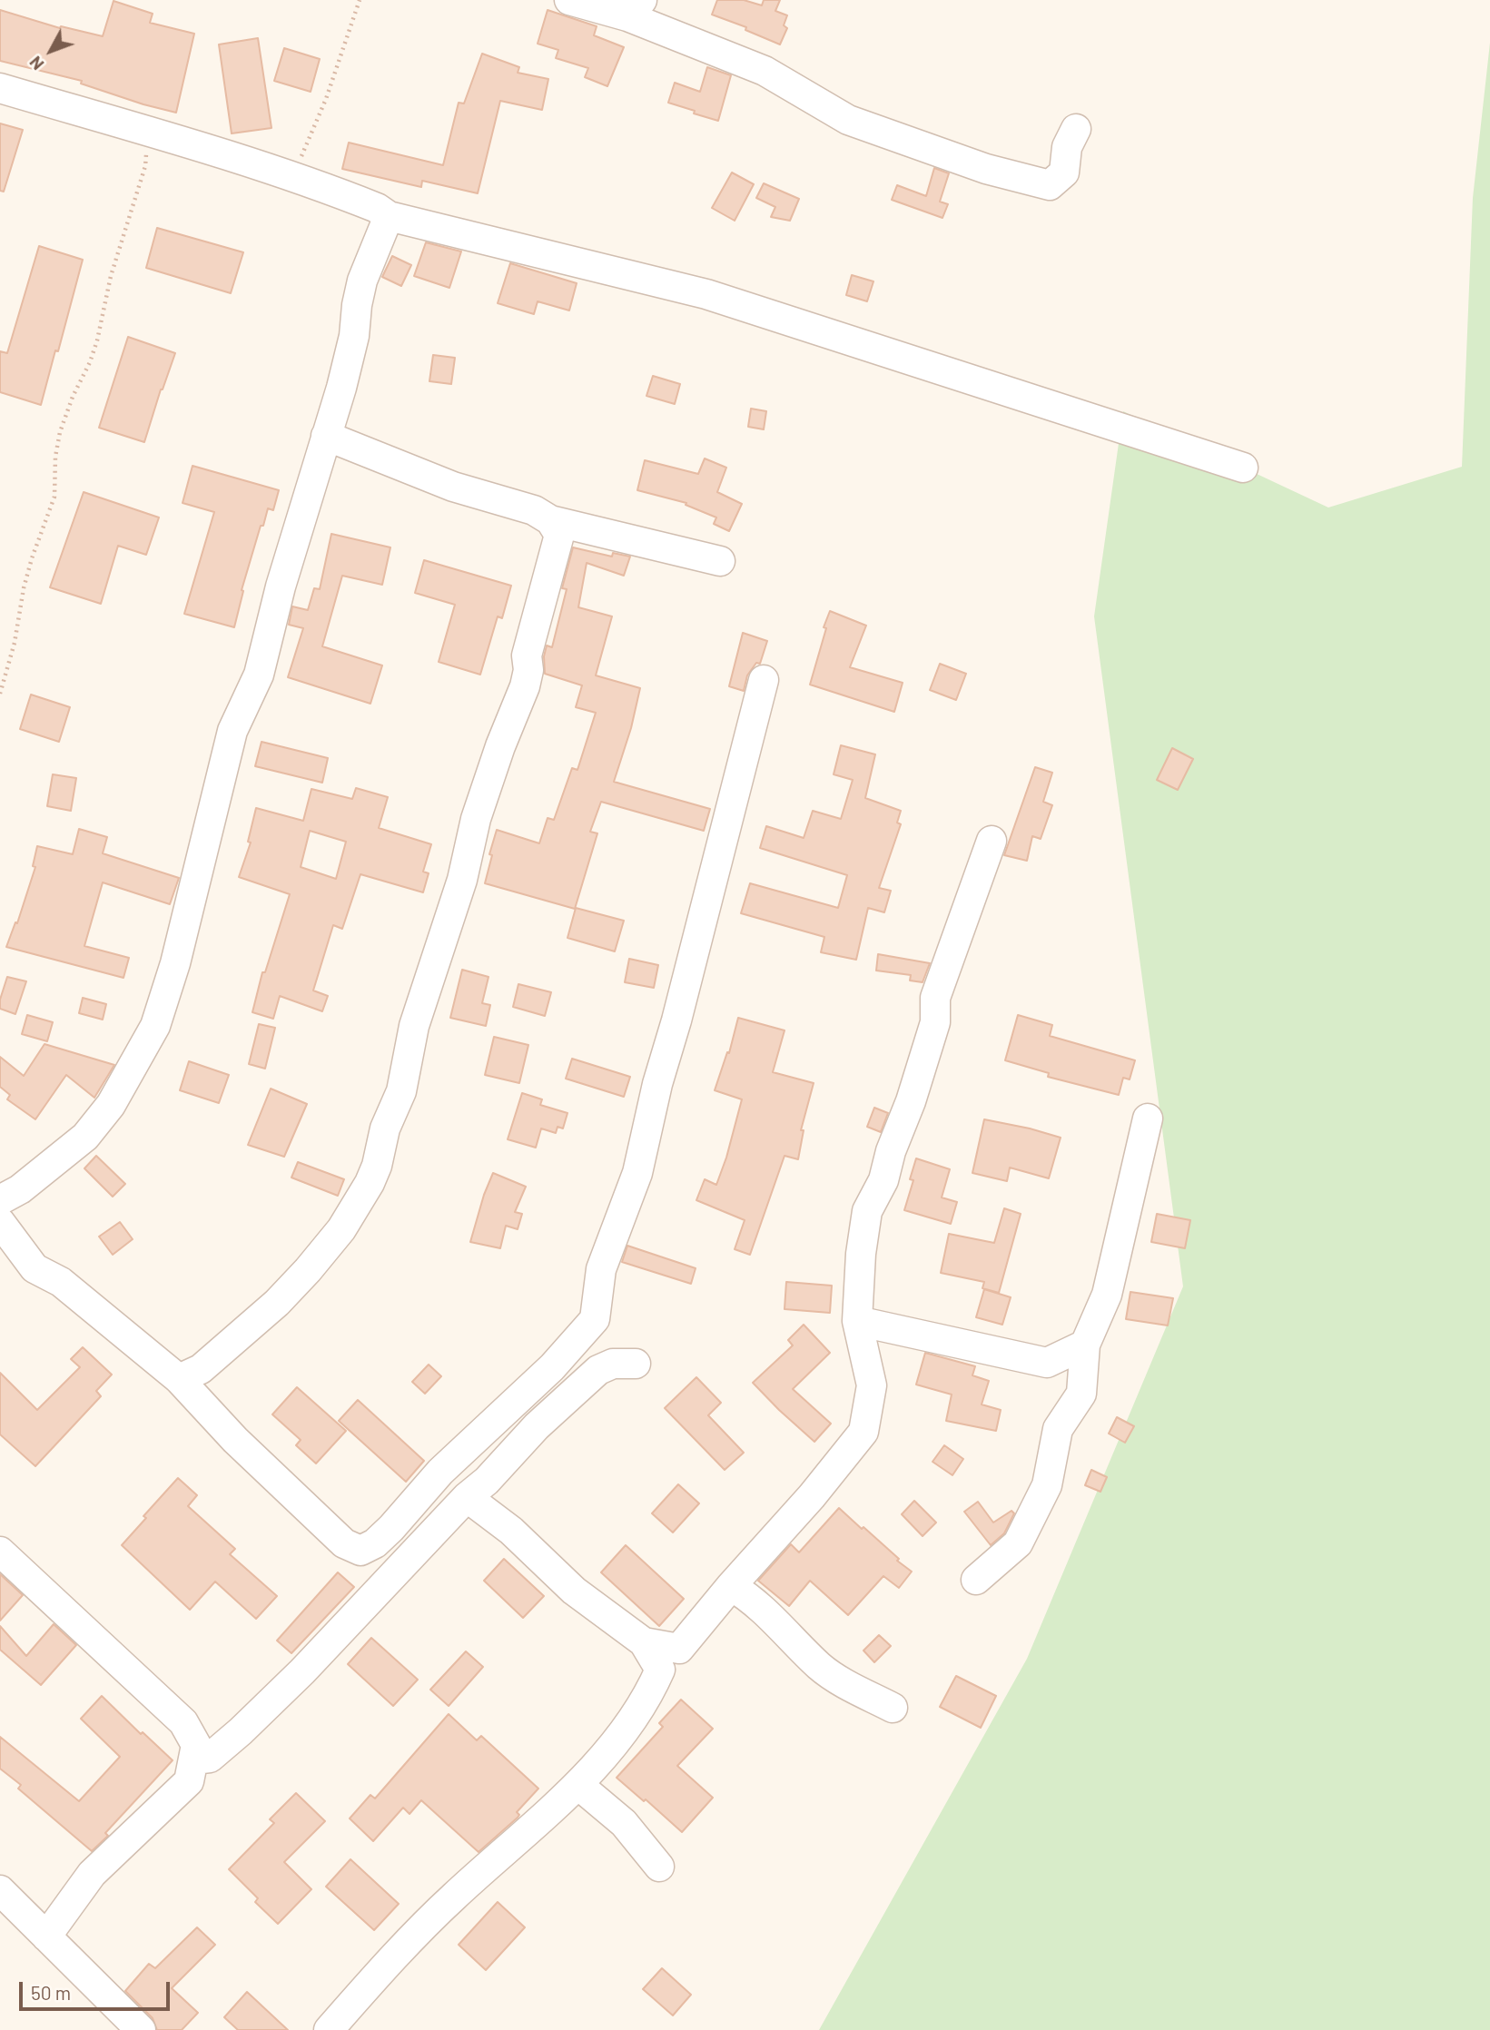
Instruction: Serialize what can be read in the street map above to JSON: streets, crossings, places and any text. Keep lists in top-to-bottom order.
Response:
{
  "scale_bar": "50 m",
  "north": "bottom left"
}
